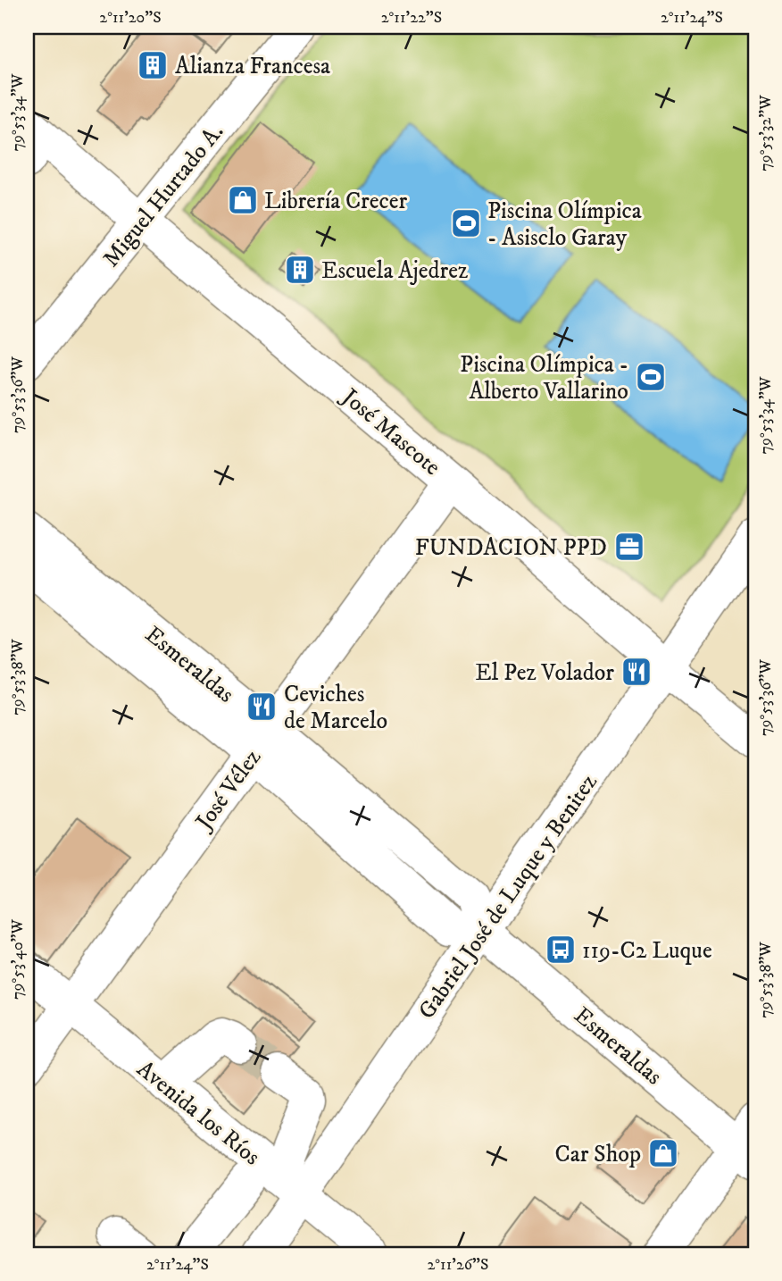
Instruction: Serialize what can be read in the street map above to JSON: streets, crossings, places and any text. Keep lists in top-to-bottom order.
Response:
{
  "streets": {
    "street": [
      "Miguel Hurtado A.",
      "José Mascote",
      "Esmeraldas",
      "José Vélez",
      "Gabriel José de Luque y Benitez",
      "Avenida los Ríos"
    ]
  },
  "crossings": [
    ["Miguel Hurtado A.", "José Mascote"],
    ["José Mascote", "José Vélez"],
    ["José Mascote", "Gabriel José de Luque y Benitez"],
    ["Esmeraldas", "José Vélez"],
    ["Esmeraldas", "Gabriel José de Luque y Benitez"],
    ["José Vélez", "Avenida los Ríos"],
    ["Gabriel José de Luque y Benitez", "Avenida los Ríos"]
  ],
  "places": {
    "building": ["Alianza Francesa", "Escuela Ajedrez"],
    "shop": ["Librería Crecer", "Car Shop"],
    "sports": ["Piscina Olímpica - Asisclo Garay", "Piscina Olímpica - Alberto Vallarino"],
    "office": ["FUNDACION PPD"],
    "restaurant": ["El Pez Volador", "Ceviches de Marcelo"],
    "bus stop": ["119-C2 Luque"]
  },
  "coordinates": [
    "2°11'20\"S",
    "2°11'22\"S",
    "2°11'24\"S",
    "79°53'34\"W",
    "79°53'32\"W",
    "79°53'36\"W",
    "79°53'38\"W",
    "79°53'40\"W",
    "2°11'26\"S"
  ]
}
